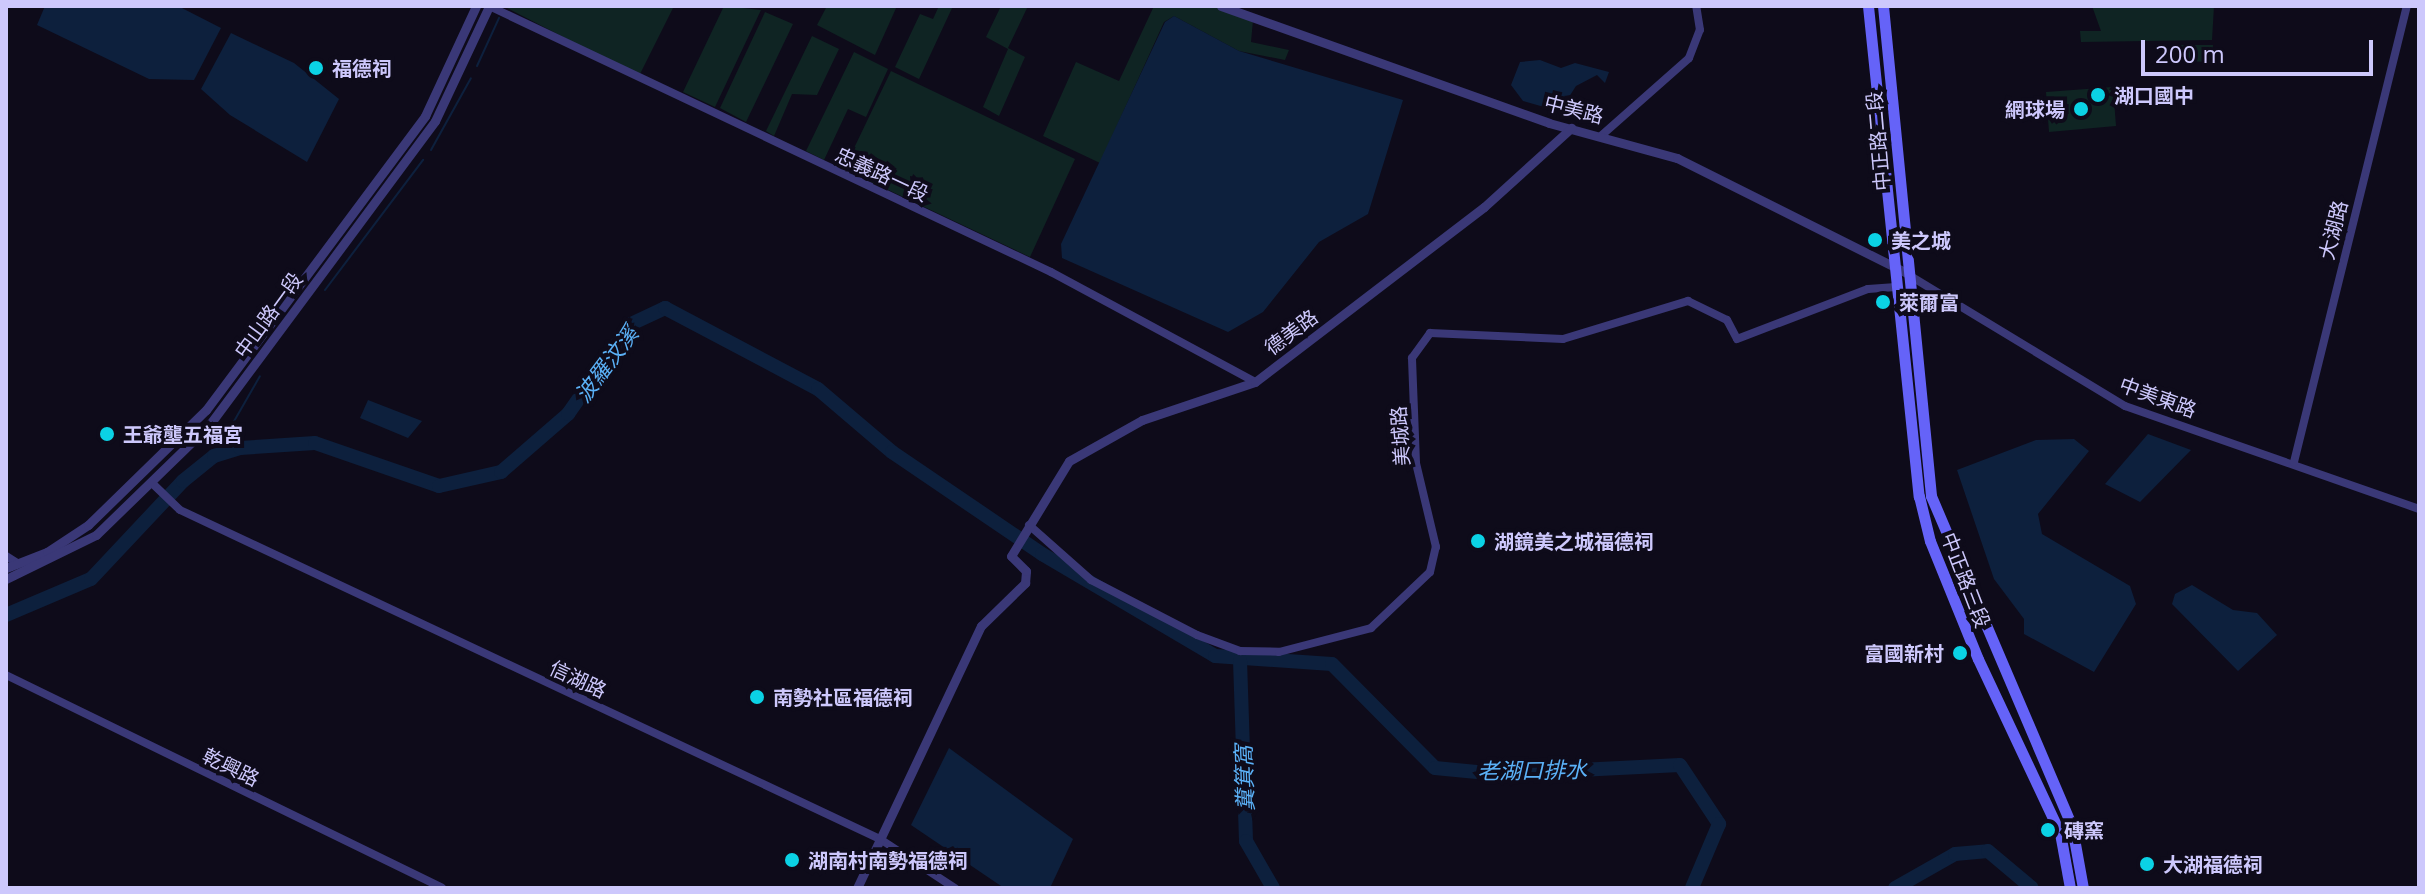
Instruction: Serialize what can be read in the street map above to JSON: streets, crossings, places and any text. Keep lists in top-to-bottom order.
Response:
{
  "streets": {
    "main road": ["中正路二段", "中正路三段"],
    "street": [
      "中美路",
      "忠義路一段",
      "大湖路",
      "中山路一段",
      "德美路",
      "中美東路",
      "美城路",
      "信湖路",
      "乾興路"
    ]
  },
  "crossings": [
    ["中美路", "中正路二段"],
    ["中美路", "德美路"],
    ["中美路", "中美東路"],
    ["中美路", "中正路三段"],
    ["中正路二段", "中美東路"],
    ["中正路二段", "中正路三段"],
    ["忠義路一段", "中山路一段"],
    ["忠義路一段", "德美路"],
    ["大湖路", "中美東路"],
    ["中山路一段", "信湖路"],
    ["德美路", "美城路"],
    ["德美路", "信湖路"],
    ["中美東路", "中正路三段"],
    ["美城路", "中正路三段"]
  ],
  "water": ["波羅汶溪", "老湖口排水", "糞箕窩"],
  "places": [
    "福德祠",
    "湖口國中",
    "網球場",
    "美之城",
    "萊爾富",
    "王爺壟五福宮",
    "湖鏡美之城福德祠",
    "富國新村",
    "南勢社區福德祠",
    "磚窯",
    "湖南村南勢福德祠",
    "大湖福德祠"
  ],
  "scale_bar": "200 m"
}
